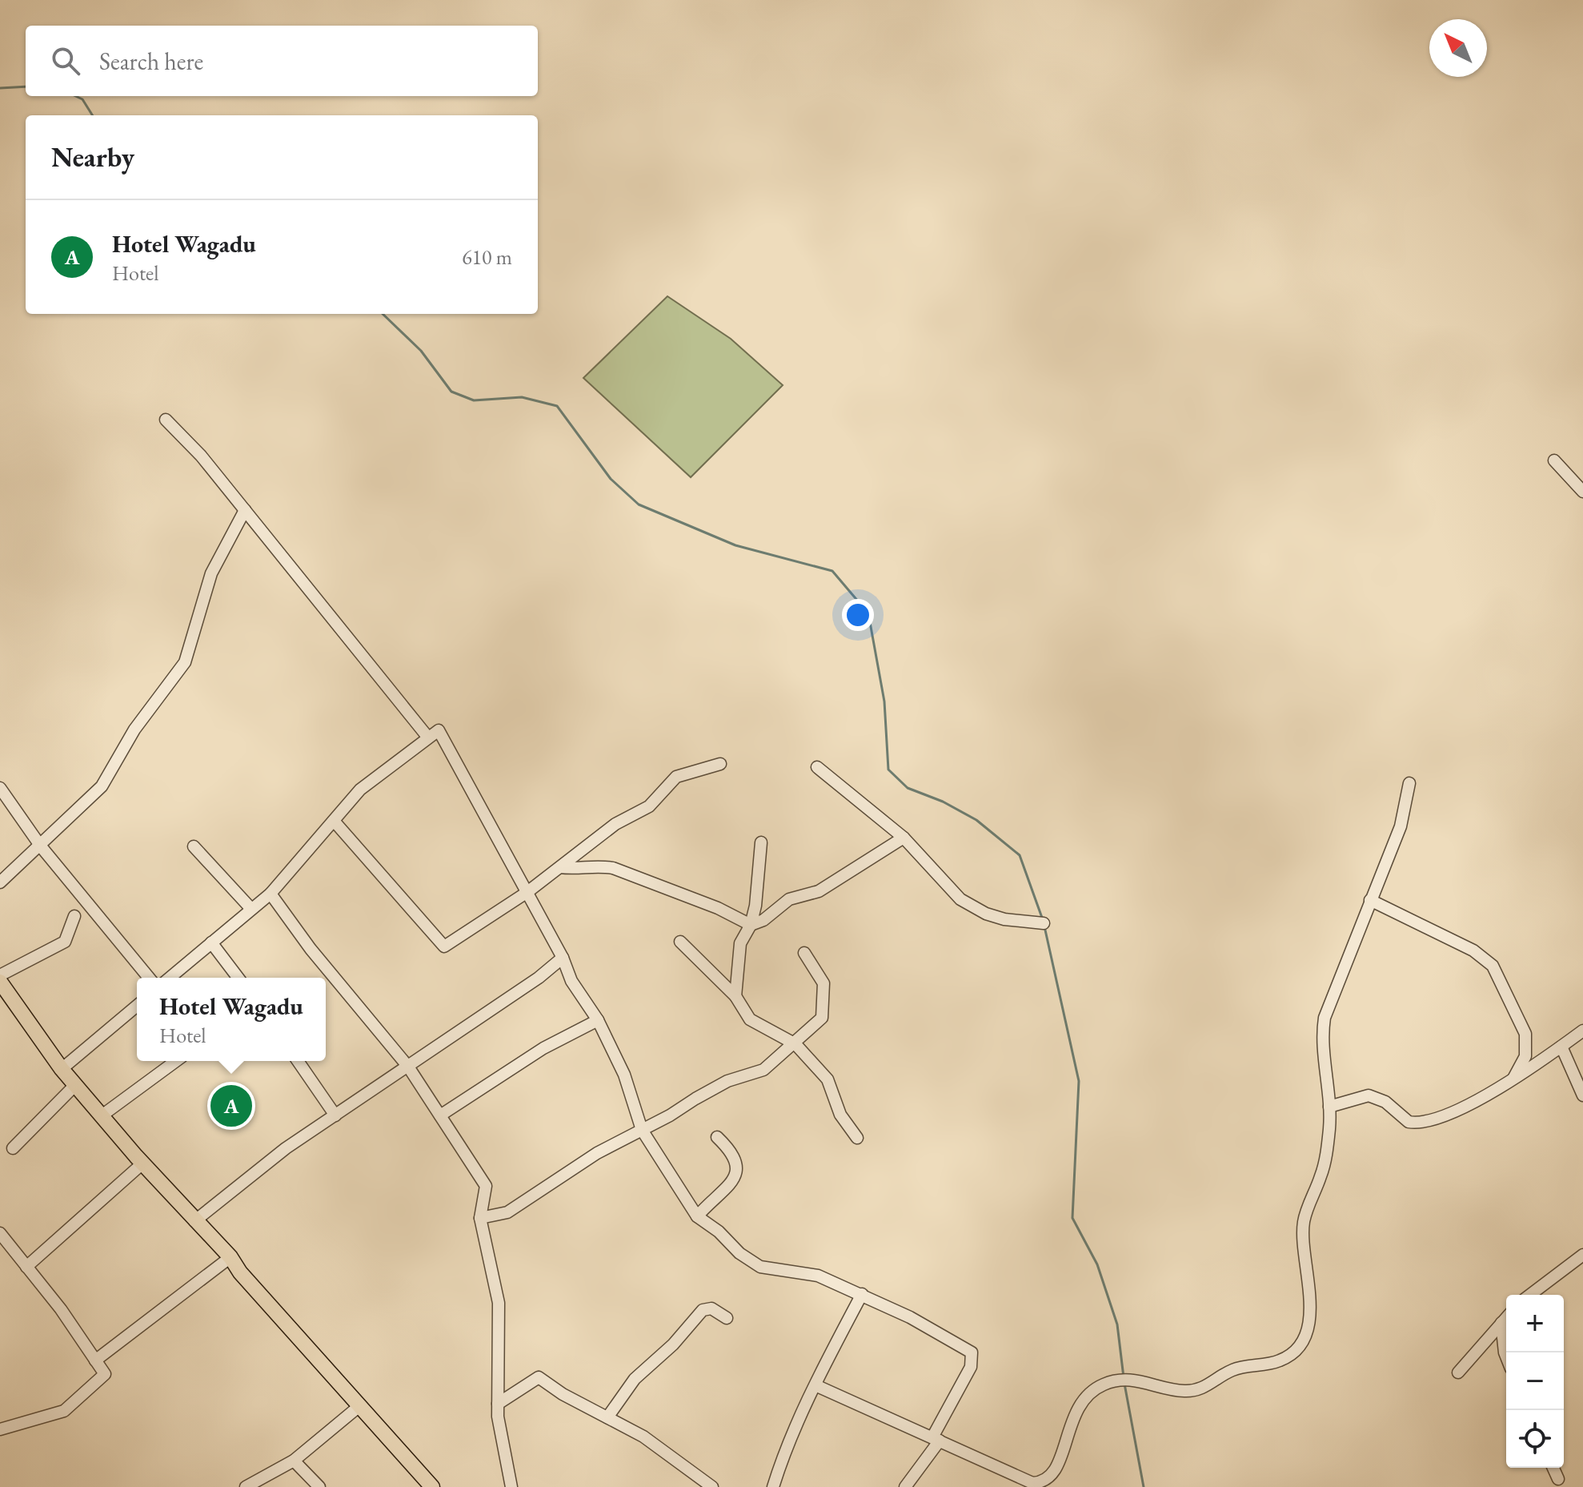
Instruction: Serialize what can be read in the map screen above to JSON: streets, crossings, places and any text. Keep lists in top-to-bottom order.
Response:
{
  "north": "top left",
  "page": {
    "search": "Search here",
    "heading": "Nearby",
    "list": [
      {
        "mark": "A",
        "name": "Hotel Wagadu",
        "note": "Hotel",
        "value": "610 m"
      }
    ],
    "popup": ["Hotel Wagadu", "Hotel"],
    "pins": "A",
    "map_buttons": ["+", "−"]
  }
}
